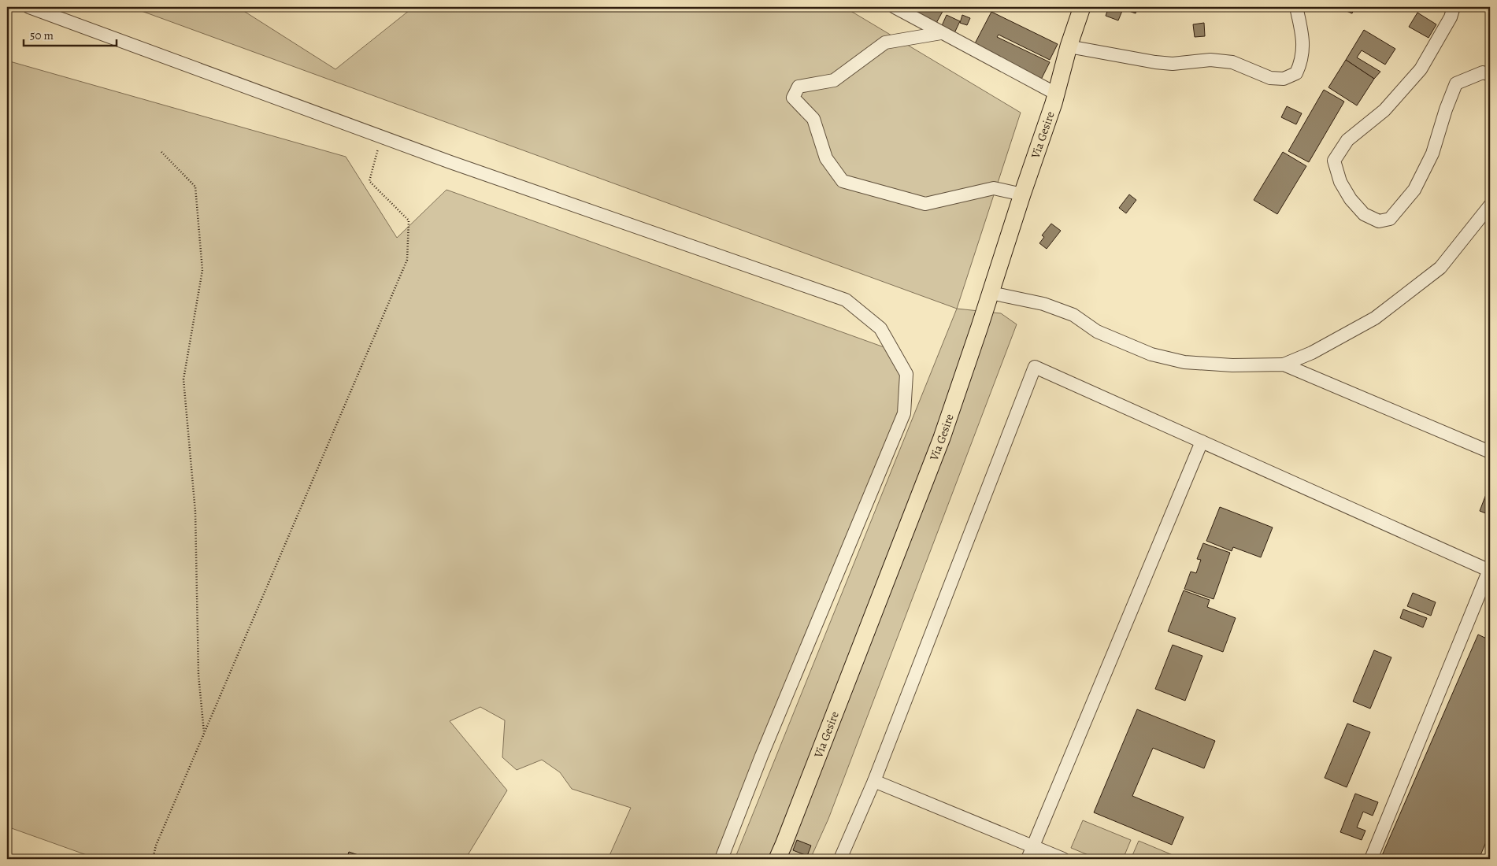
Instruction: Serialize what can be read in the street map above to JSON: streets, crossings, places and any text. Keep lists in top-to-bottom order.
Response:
{
  "streets": {
    "main road": ["Via Gesire"]
  },
  "scale_bar": "50 m"
}
